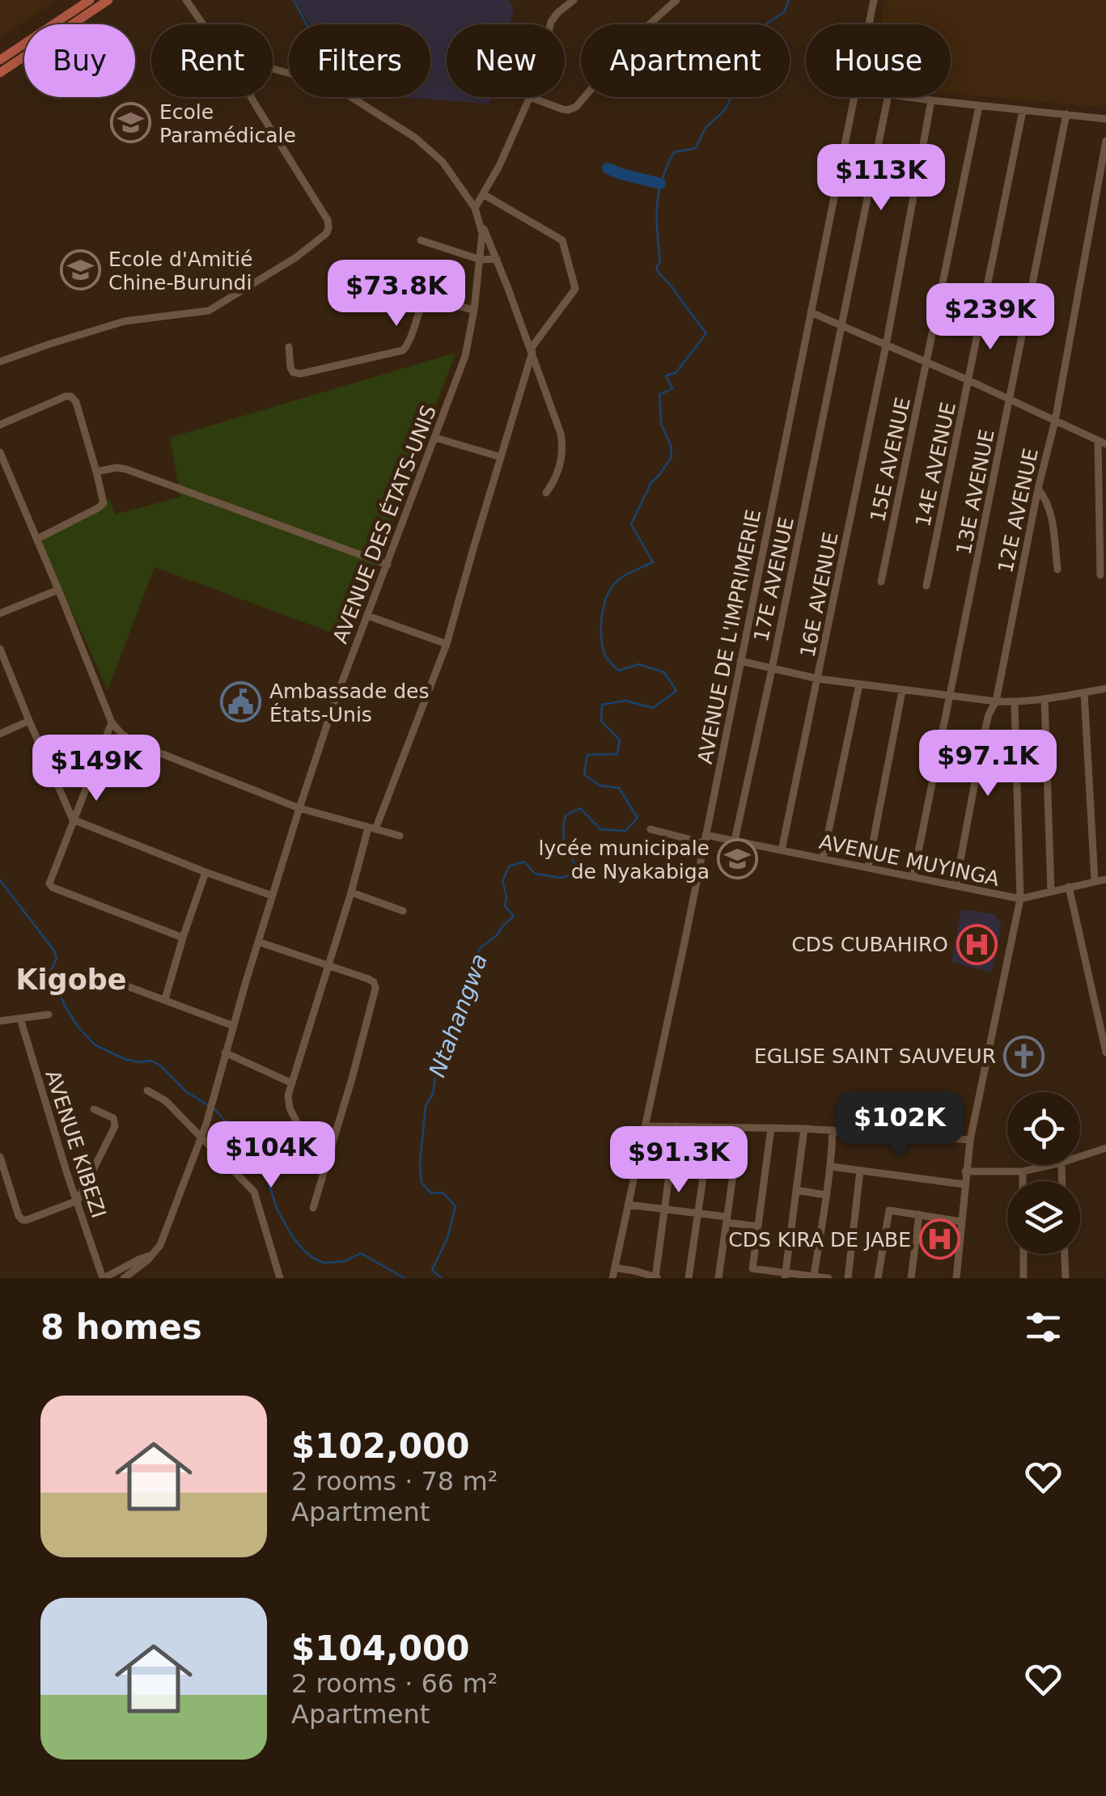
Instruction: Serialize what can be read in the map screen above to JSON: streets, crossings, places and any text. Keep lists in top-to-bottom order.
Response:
{
  "streets": {
    "street": [
      "15E AVENUE",
      "14E AVENUE",
      "13E AVENUE",
      "12E AVENUE",
      "AVENUE DES ÉTATS-UNIS",
      "17E AVENUE",
      "16E AVENUE",
      "AVENUE DE L'IMPRIMERIE",
      "AVENUE MUYINGA",
      "AVENUE KIBEZI"
    ]
  },
  "crossings": [
    ["13E AVENUE", "AVENUE MUYINGA"],
    ["12E AVENUE", "AVENUE MUYINGA"],
    ["17E AVENUE", "AVENUE MUYINGA"],
    ["16E AVENUE", "AVENUE MUYINGA"],
    ["AVENUE DE L'IMPRIMERIE", "AVENUE MUYINGA"]
  ],
  "districts": ["Kigobe"],
  "water": ["Ntahangwa"],
  "places": {
    "school or university": ["Ecole Paramédicale", "Ecole d'Amitié Chine-Burundi", "lycée municipale de Nyakabiga"],
    "public building": ["Ambassade des États-Unis"],
    "hospital": ["CDS CUBAHIRO", "CDS KIRA DE JABE"],
    "church": ["EGLISE SAINT SAUVEUR"]
  },
  "page": {
    "chip": [
      "Buy",
      "Rent",
      "Filters",
      "New",
      "Apartment",
      "House"
    ],
    "price": [
      "$113K",
      "$73.8K",
      "$239K",
      "$97.1K",
      "$149K",
      "$102K",
      "$104K",
      "$91.3K"
    ],
    "heading": "8 homes",
    "list": [
      {
        "name": "$102,000",
        "note": "2 rooms · 78 m² · Apartment"
      },
      {
        "name": "$104,000",
        "note": "2 rooms · 66 m² · Apartment"
      }
    ]
  }
}
